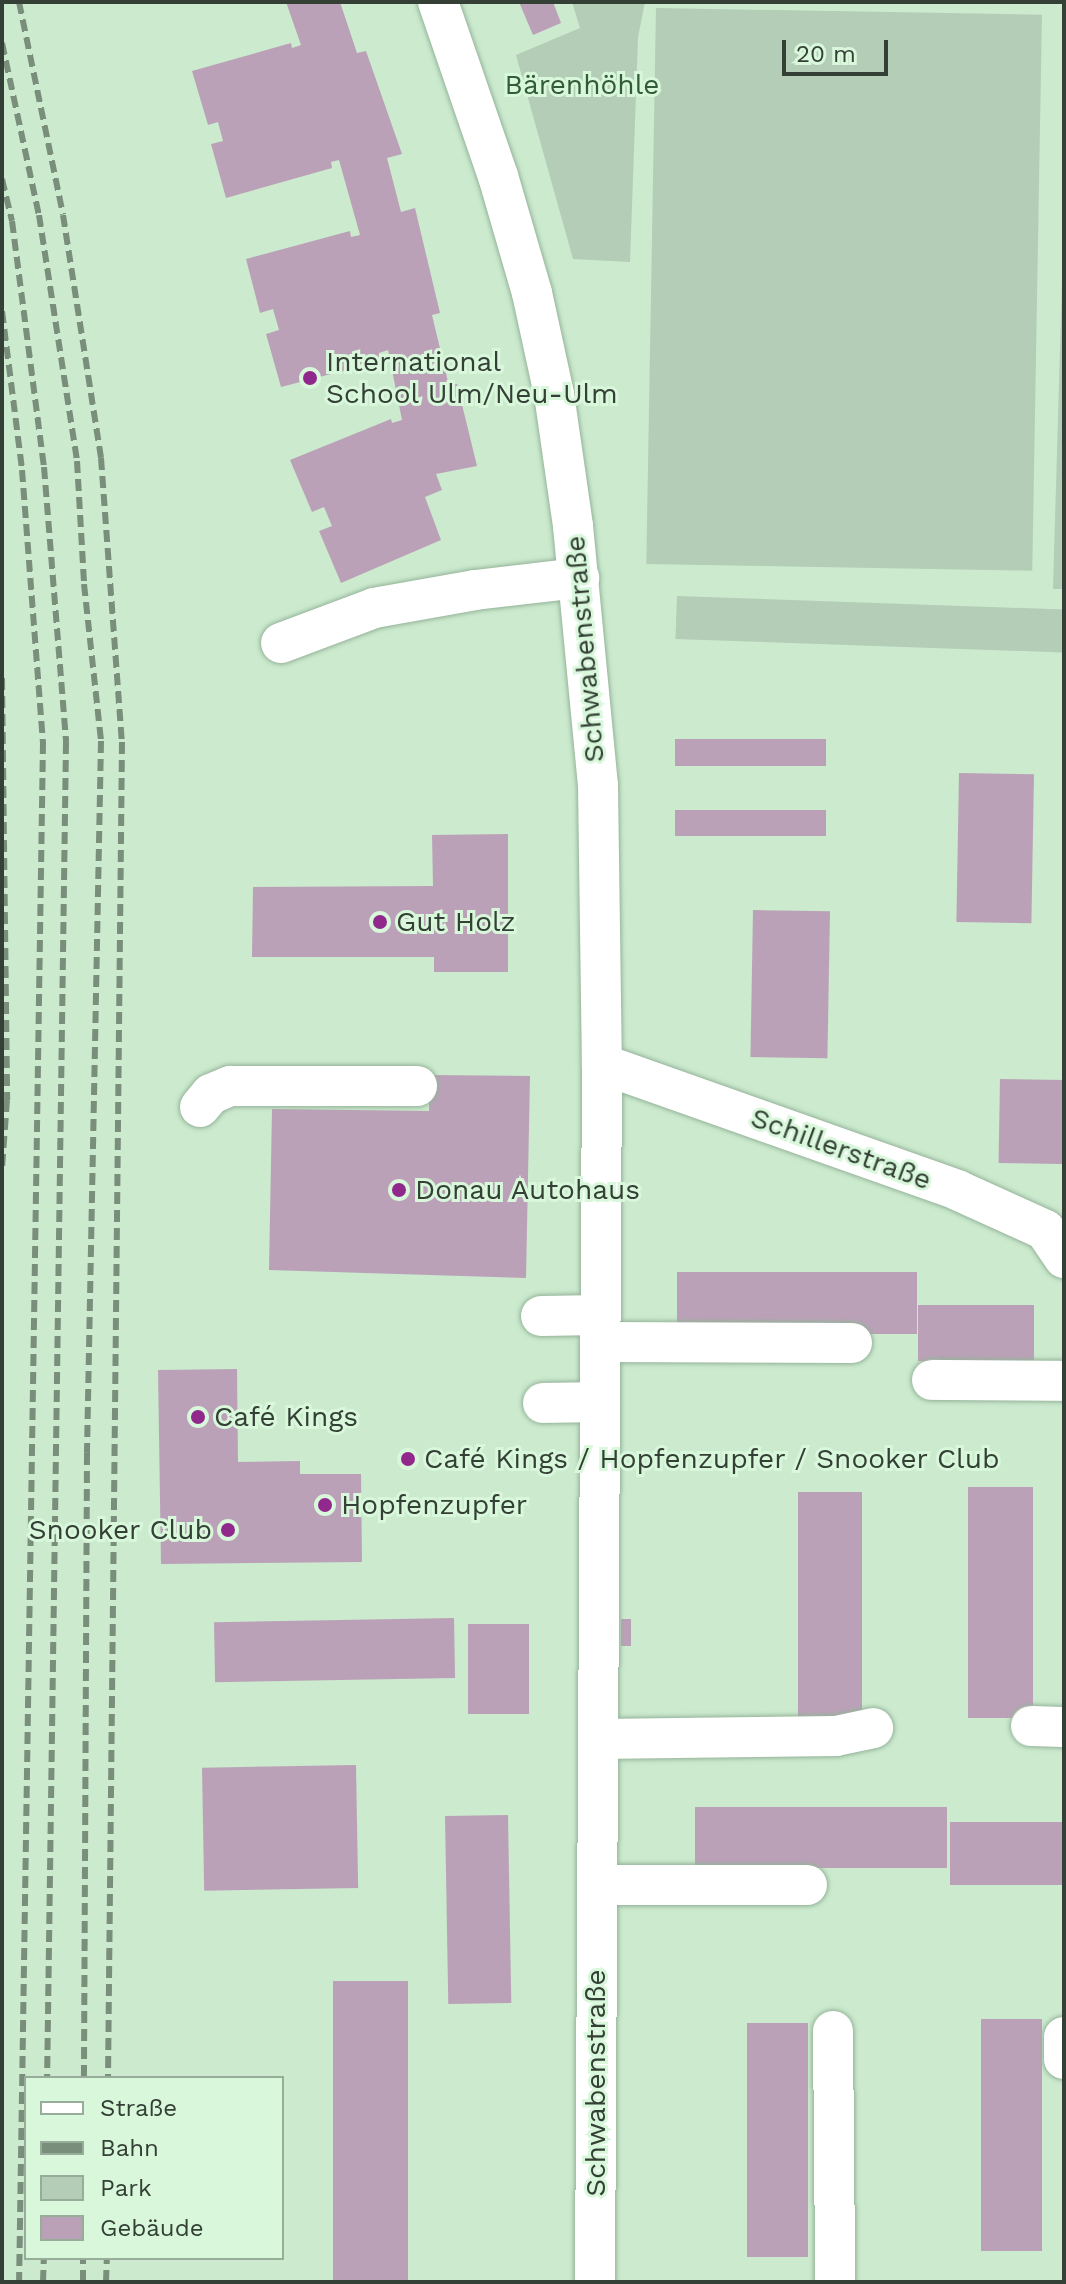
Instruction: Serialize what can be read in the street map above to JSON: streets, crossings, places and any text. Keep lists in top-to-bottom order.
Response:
{
  "streets": {
    "street": ["Schwabenstraße", "Schillerstraße"]
  },
  "crossings": [
    ["Schwabenstraße", "Schillerstraße"]
  ],
  "parks": ["Bärenhöhle"],
  "places": [
    "International School Ulm/Neu-Ulm",
    "Gut Holz",
    "Donau Autohaus",
    "Café Kings",
    "Café Kings / Hopfenzupfer / Snooker Club",
    "Hopfenzupfer",
    "Snooker Club"
  ],
  "legend": [
    "Straße",
    "Bahn",
    "Park",
    "Gebäude"
  ],
  "scale_bar": "20 m"
}
